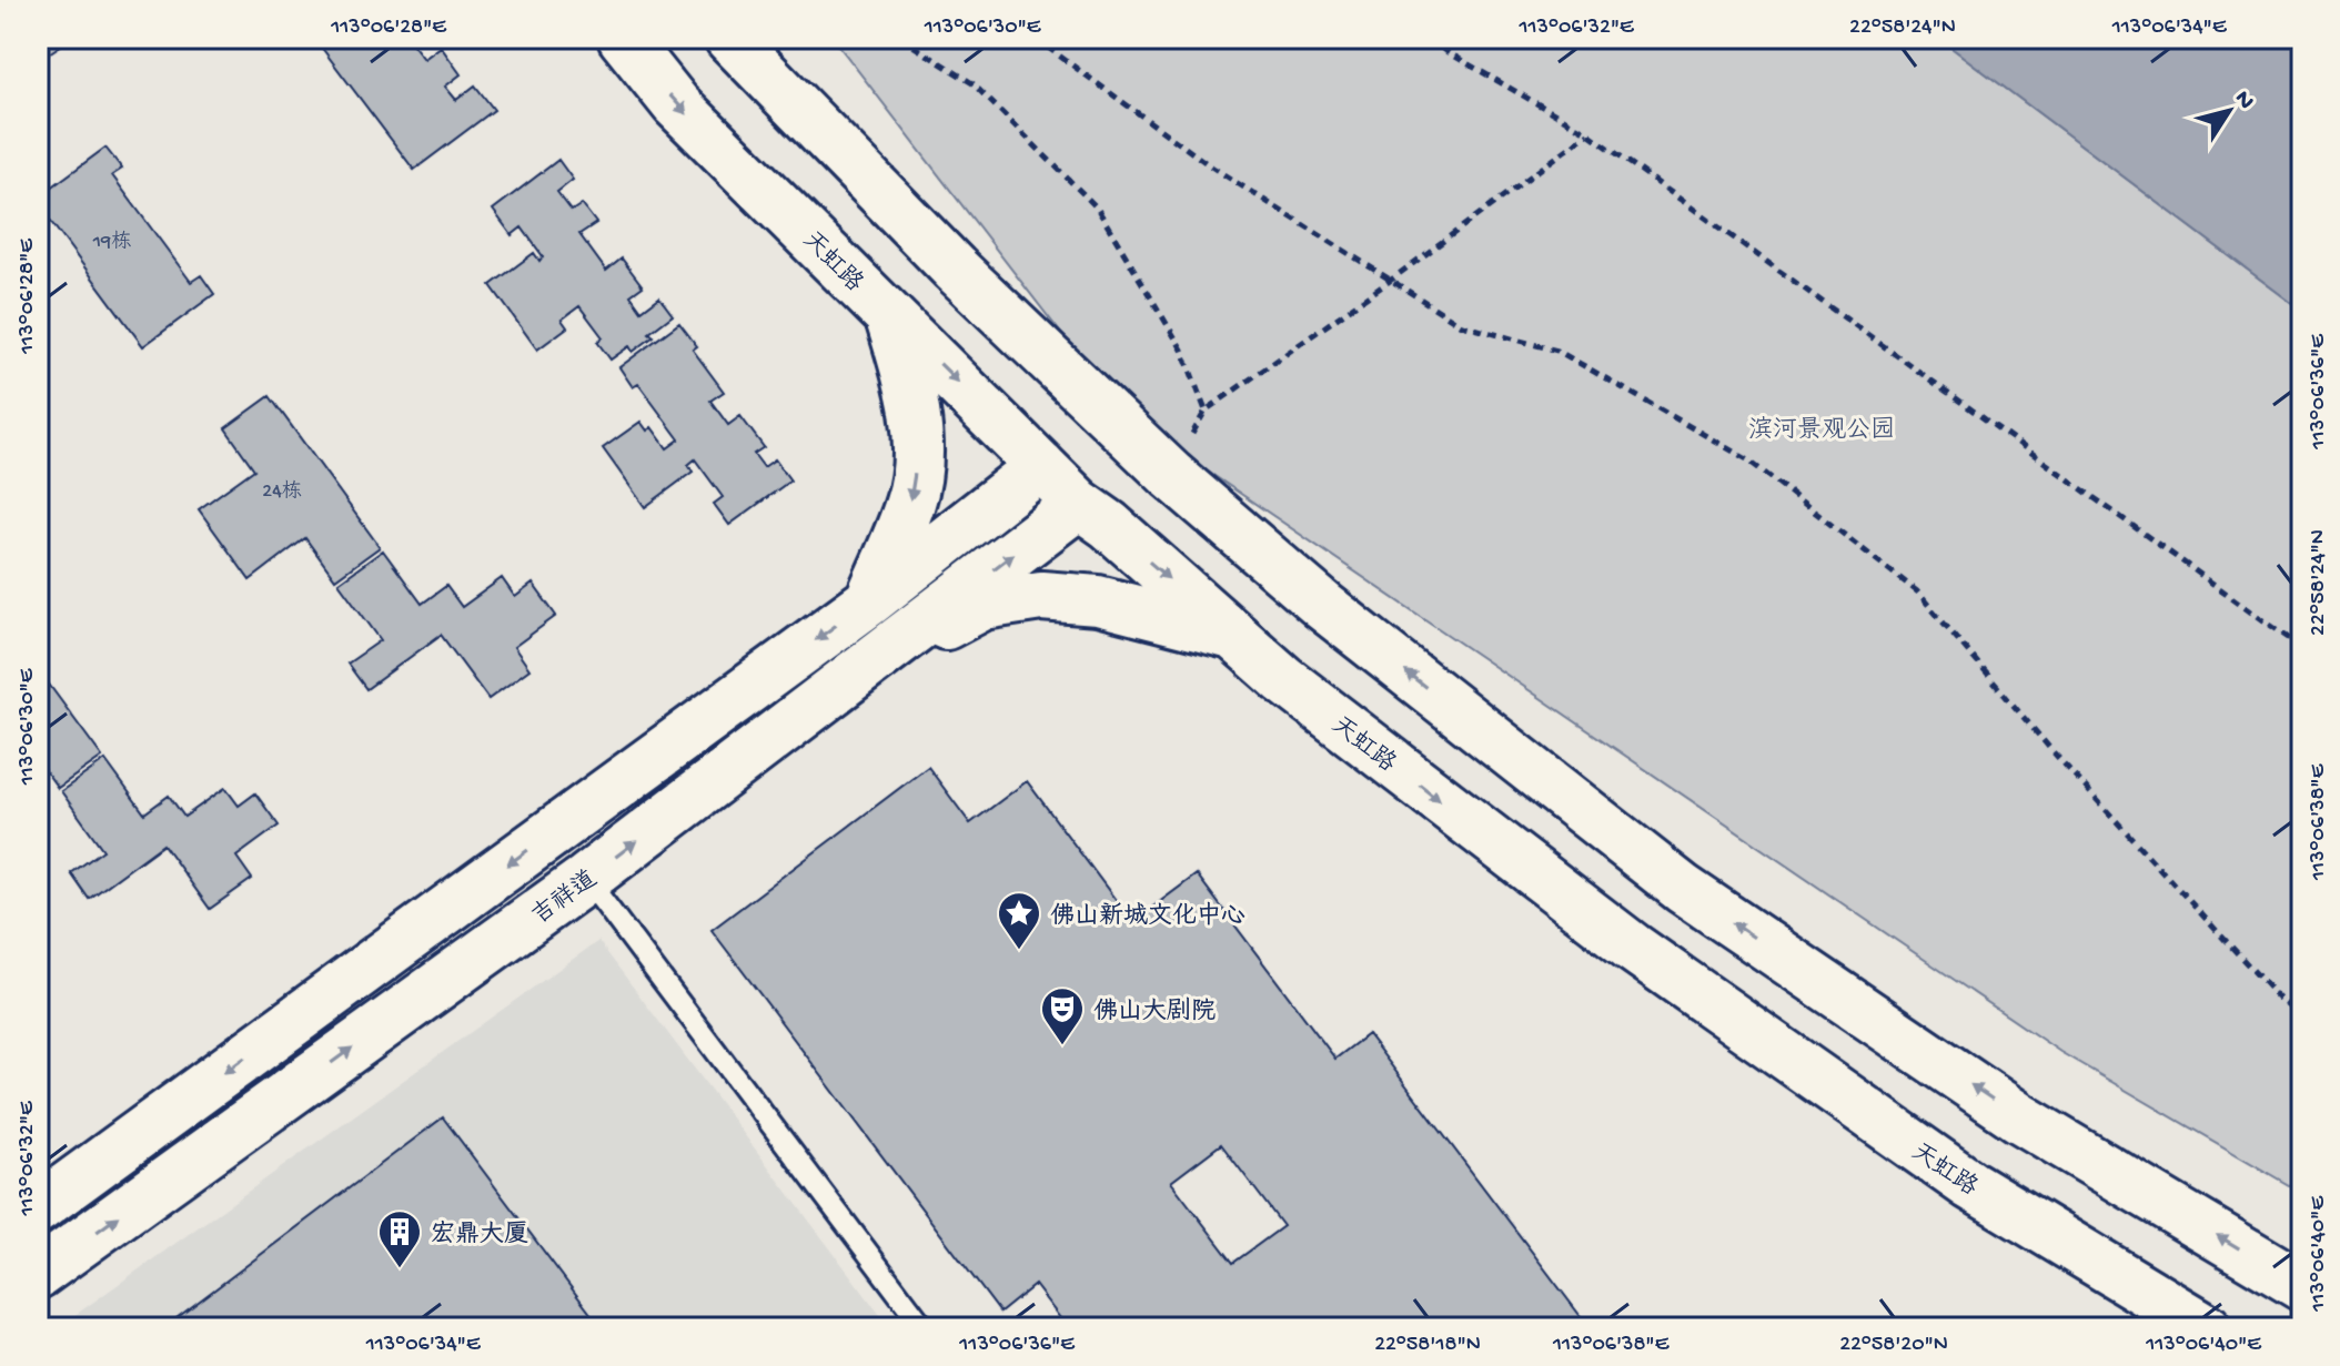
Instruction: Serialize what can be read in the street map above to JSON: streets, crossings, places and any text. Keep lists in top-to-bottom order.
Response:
{
  "streets": {
    "main road": ["天虹路", "吉祥道"]
  },
  "crossings": [
    ["天虹路", "吉祥道"]
  ],
  "parks": ["滨河景观公园"],
  "places": {
    "place": ["佛山新城文化中心"],
    "theatre": ["佛山大剧院"],
    "building": ["宏鼎大厦"]
  },
  "house_numbers": ["19栋", "24栋"],
  "north": "top right",
  "coordinates": [
    "113°06'28\"E",
    "113°06'30\"E",
    "113°06'32\"E",
    "22°58'24\"N",
    "113°06'34\"E",
    "113°06'36\"E",
    "113°06'38\"E",
    "113°06'40\"E",
    "22°58'18\"N",
    "22°58'20\"N"
  ]
}
